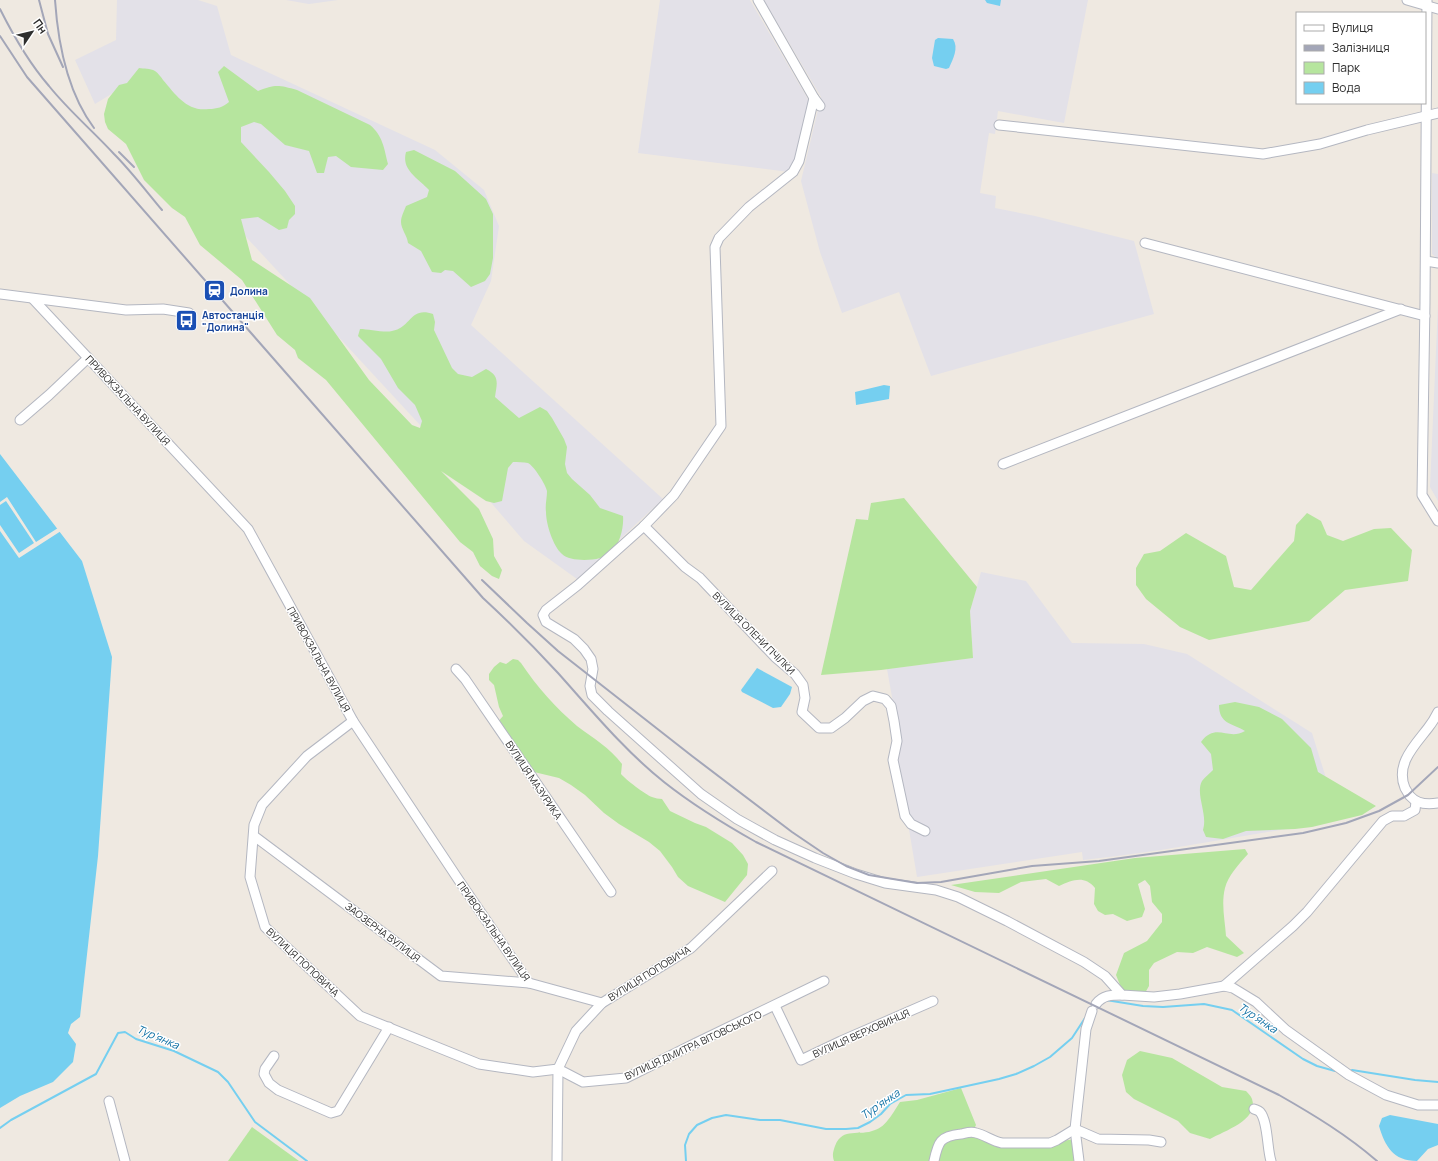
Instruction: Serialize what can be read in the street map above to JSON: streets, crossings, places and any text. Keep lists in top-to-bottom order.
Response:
{
  "streets": {
    "street": [
      "ПРИВОКЗАЛЬНА ВУЛИЦЯ",
      "ВУЛИЦЯ ОЛЕНИ ПЧІЛКИ",
      "ВУЛИЦЯ МАЗУРИКА",
      "ЗАОЗЕРНА ВУЛИЦЯ",
      "ВУЛИЦЯ ПОПОВИЧА",
      "ВУЛИЦЯ ВЕРХОВИНЦЯ",
      "ВУЛИЦЯ ДМИТРА ВІТОВСЬКОГО"
    ]
  },
  "crossings": [
    ["ПРИВОКЗАЛЬНА ВУЛИЦЯ", "ЗАОЗЕРНА ВУЛИЦЯ"],
    ["ПРИВОКЗАЛЬНА ВУЛИЦЯ", "ВУЛИЦЯ ПОПОВИЧА"],
    ["ЗАОЗЕРНА ВУЛИЦЯ", "ВУЛИЦЯ ПОПОВИЧА"],
    ["ВУЛИЦЯ ПОПОВИЧА", "ВУЛИЦЯ ДМИТРА ВІТОВСЬКОГО"],
    ["ВУЛИЦЯ ВЕРХОВИНЦЯ", "ВУЛИЦЯ ДМИТРА ВІТОВСЬКОГО"]
  ],
  "water": ["Тур'янка"],
  "places": {
    "station": ["Долина"],
    "bus stop": ["Автостанція \"Долина\""]
  },
  "legend": [
    "Вулиця",
    "Залізниця",
    "Парк",
    "Вода"
  ],
  "north": "top right"
}
